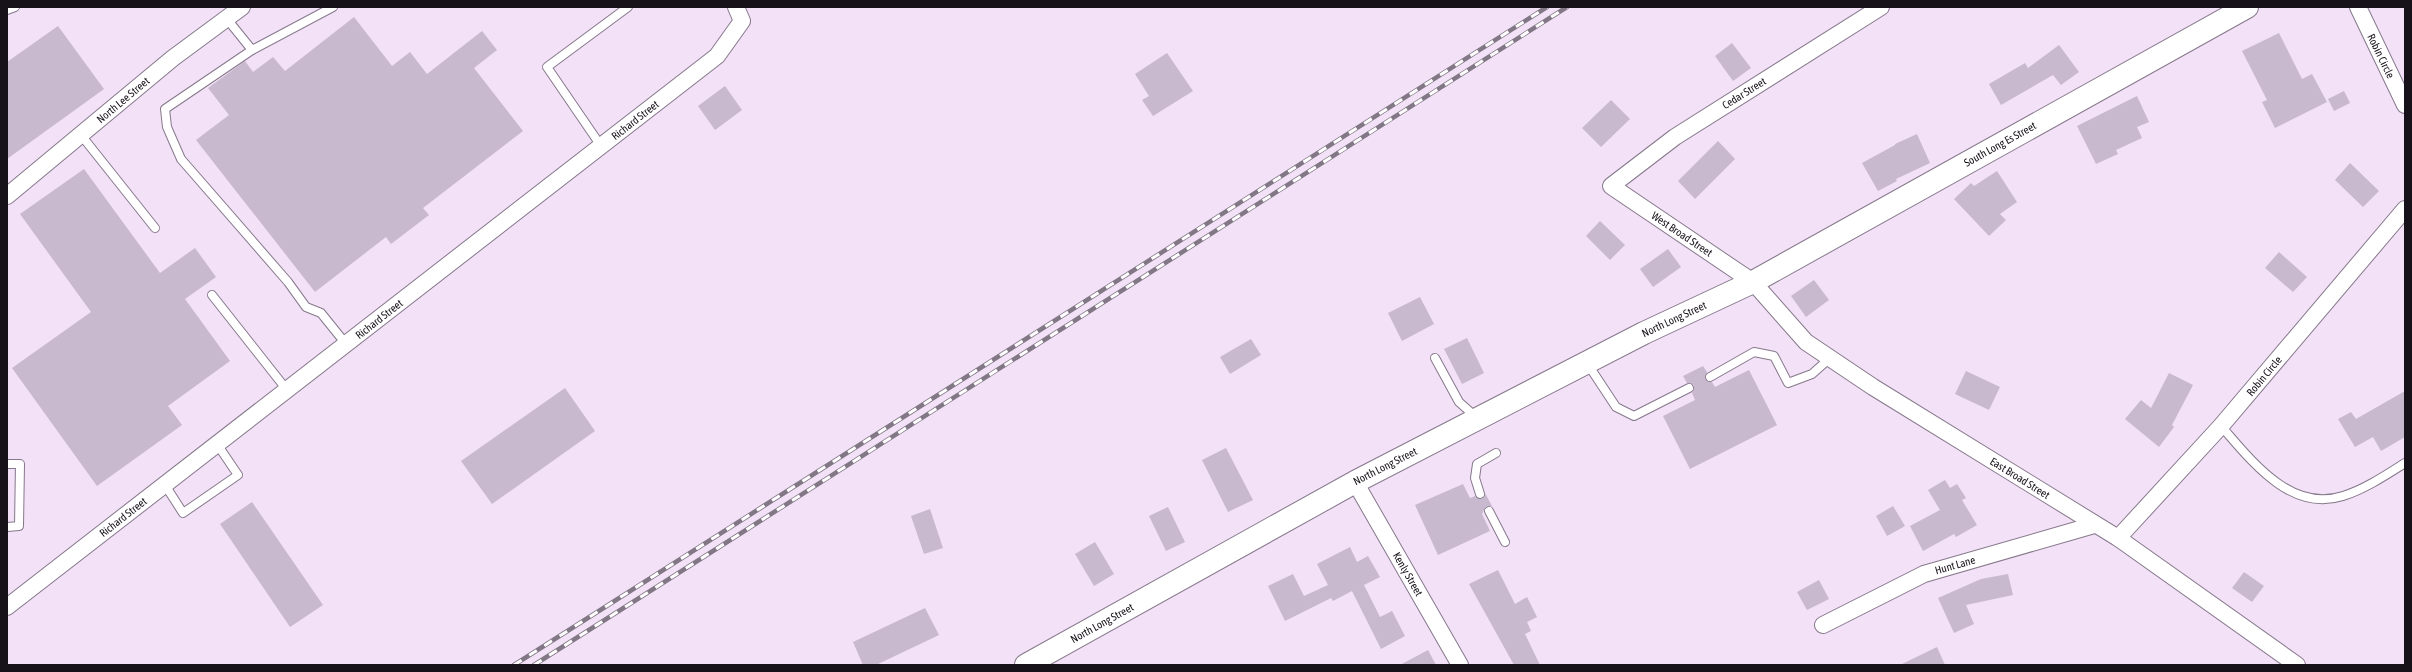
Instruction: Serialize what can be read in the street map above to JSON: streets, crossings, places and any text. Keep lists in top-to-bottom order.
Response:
{
  "streets": {
    "street": [
      "Robin Circle",
      "Cedar Street",
      "North Lee Street",
      "Richard Street",
      "South Long Es Street",
      "West Broad Street",
      "North Long Street",
      "East Broad Street",
      "Hunt Lane",
      "Kenly Street"
    ]
  },
  "crossings": [
    ["Robin Circle", "East Broad Street"],
    ["Cedar Street", "West Broad Street"],
    ["South Long Es Street", "West Broad Street"],
    ["South Long Es Street", "North Long Street"],
    ["South Long Es Street", "East Broad Street"],
    ["West Broad Street", "North Long Street"],
    ["West Broad Street", "East Broad Street"],
    ["North Long Street", "East Broad Street"],
    ["North Long Street", "Kenly Street"],
    ["East Broad Street", "Hunt Lane"]
  ]
}
